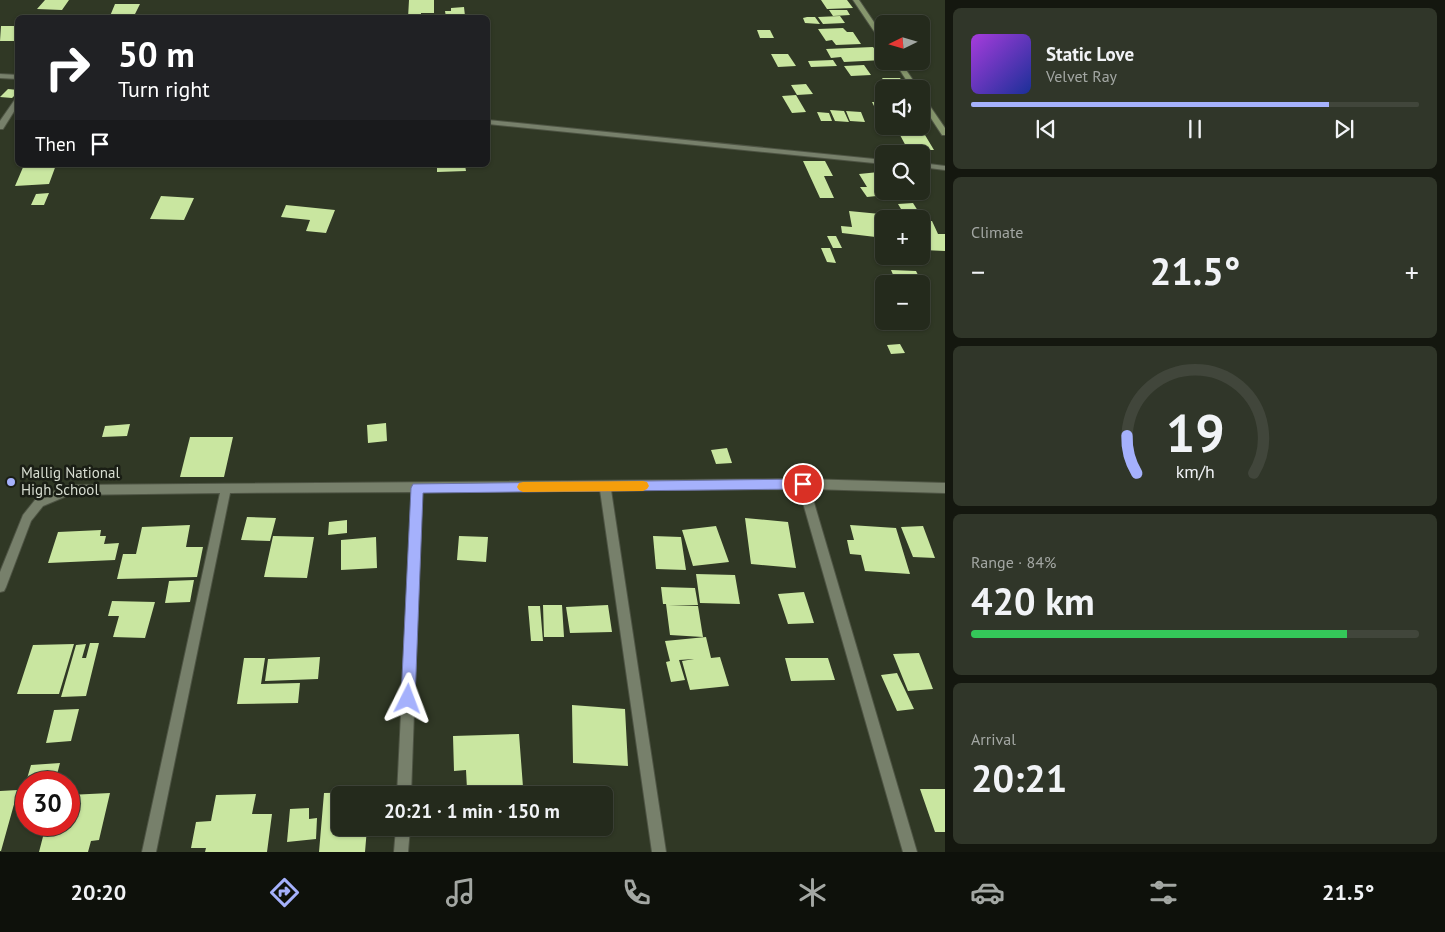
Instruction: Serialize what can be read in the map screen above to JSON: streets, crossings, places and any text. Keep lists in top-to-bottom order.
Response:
{
  "places": ["Mallig National High School"],
  "north": "left",
  "page": {
    "map_buttons": ["+", "−"],
    "turn": ["50 m", "Turn right"],
    "song": ["Static Love", "Velvet Ray"],
    "then": "Then",
    "tile": [
      "Climate",
      ["Range · 84%", "420 km"],
      ["Arrival", "20:21"]
    ],
    "heat": ["−", "21.5°", "+"],
    "limit": "30",
    "trip": "20:21 · 1 min · 150 m",
    "tabs": ["20:20", "21.5°"],
    "gauge": ["19", "km/h"]
  }
}
